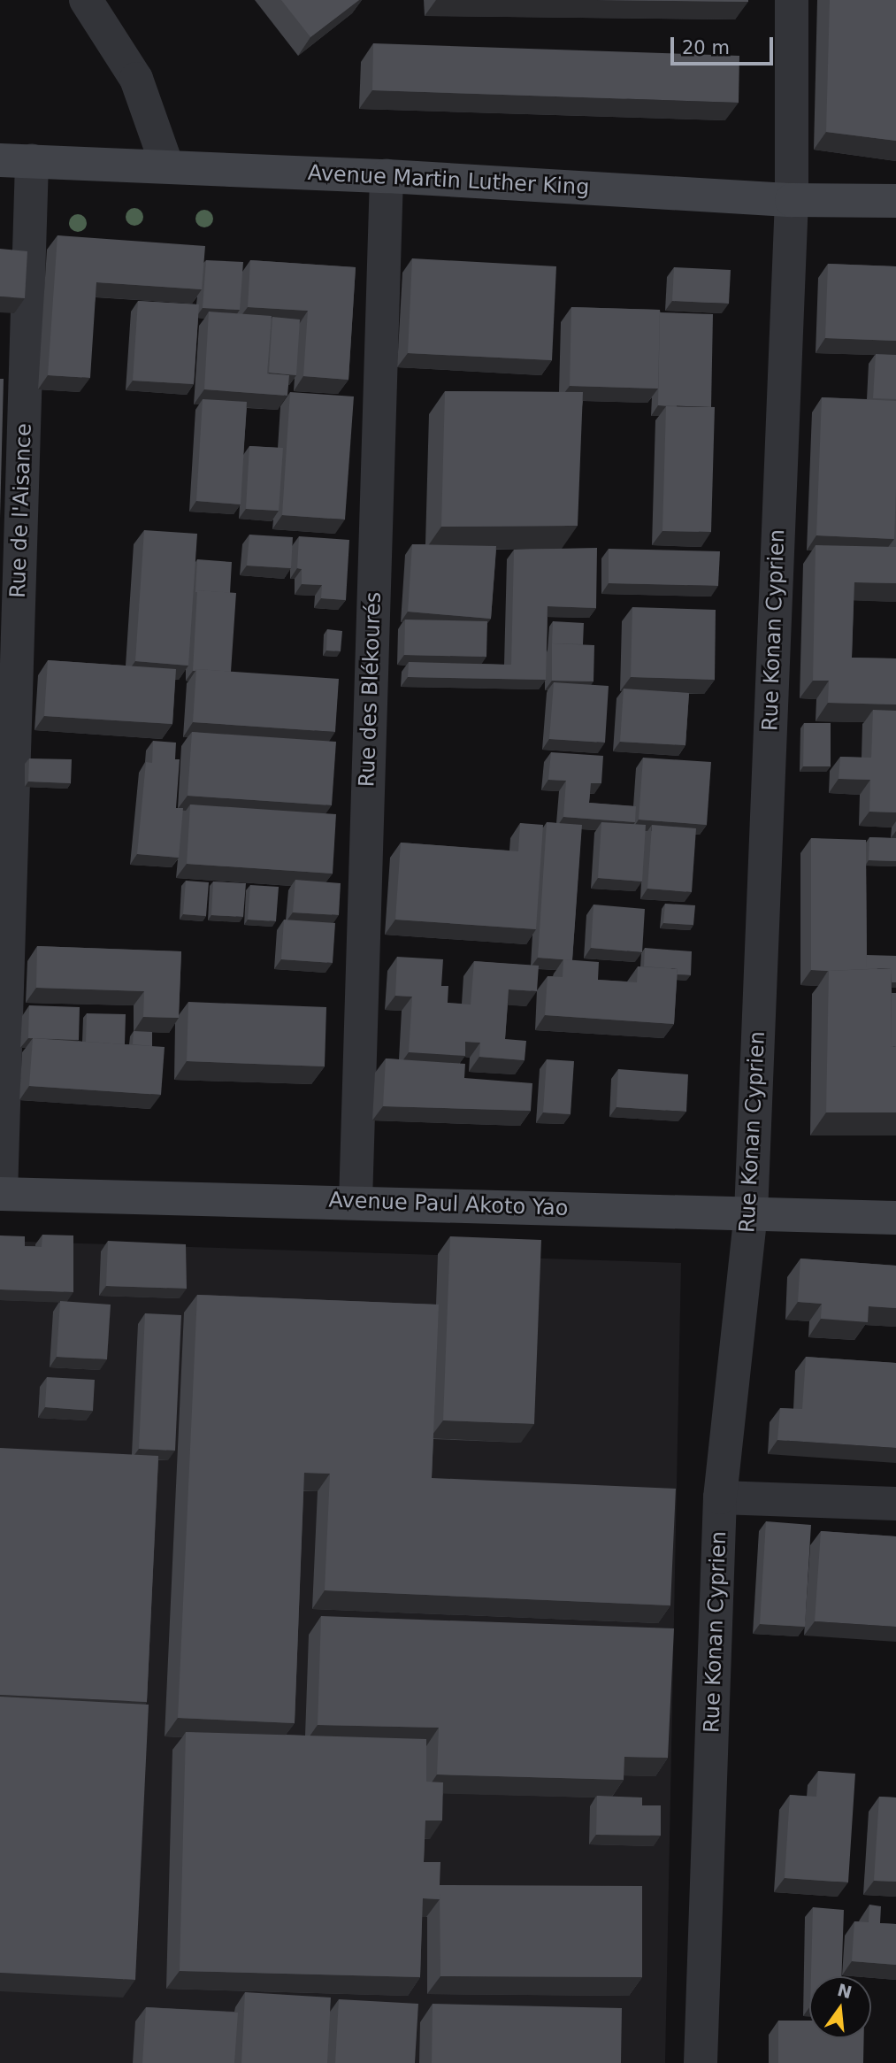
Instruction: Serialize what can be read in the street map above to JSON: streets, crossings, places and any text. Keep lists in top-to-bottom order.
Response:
{
  "streets": {
    "street": [
      "Avenue Martin Luther King",
      "Rue de l'Aisance",
      "Rue Konan Cyprien",
      "Rue des Blékourés",
      "Avenue Paul Akoto Yao"
    ]
  },
  "crossings": [
    ["Avenue Martin Luther King", "Rue de l'Aisance"],
    ["Avenue Martin Luther King", "Rue Konan Cyprien"],
    ["Avenue Martin Luther King", "Rue des Blékourés"],
    ["Rue de l'Aisance", "Avenue Paul Akoto Yao"],
    ["Rue Konan Cyprien", "Avenue Paul Akoto Yao"],
    ["Rue des Blékourés", "Avenue Paul Akoto Yao"]
  ],
  "scale_bar": "20 m",
  "north": "top"
}
